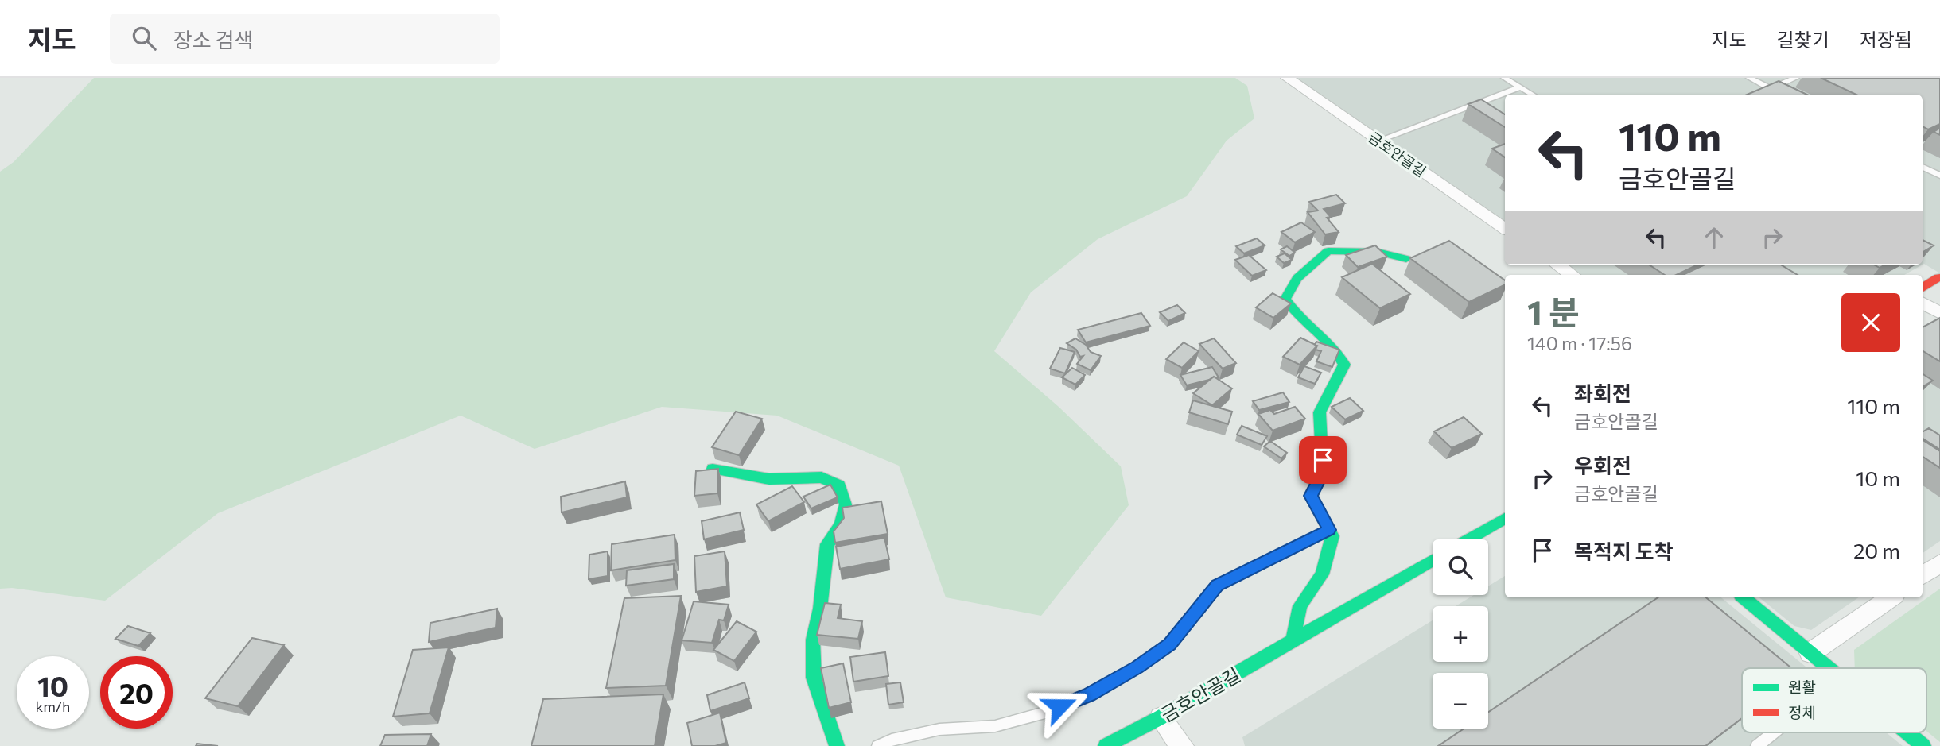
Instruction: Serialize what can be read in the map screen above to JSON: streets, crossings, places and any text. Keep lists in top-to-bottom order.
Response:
{
  "streets": {
    "street": ["금호안골길"]
  },
  "legend": ["원활", "정체"],
  "page": {
    "header": "지도",
    "search": "장소 검색",
    "nav": ["지도", "길찾기", "저장됨"],
    "turn": ["110 m", "금호안골길"],
    "heading": ["1 분", "140 m · 17:56"],
    "list": [
      {
        "name": "좌회전",
        "note": "금호안골길",
        "value": "110 m"
      },
      {
        "name": "우회전",
        "note": "금호안골길",
        "value": "10 m"
      },
      {
        "name": "목적지 도착",
        "value": "20 m"
      }
    ],
    "map_buttons": ["+", "−"],
    "speed": "10 km/h",
    "limit": "20"
  }
}
